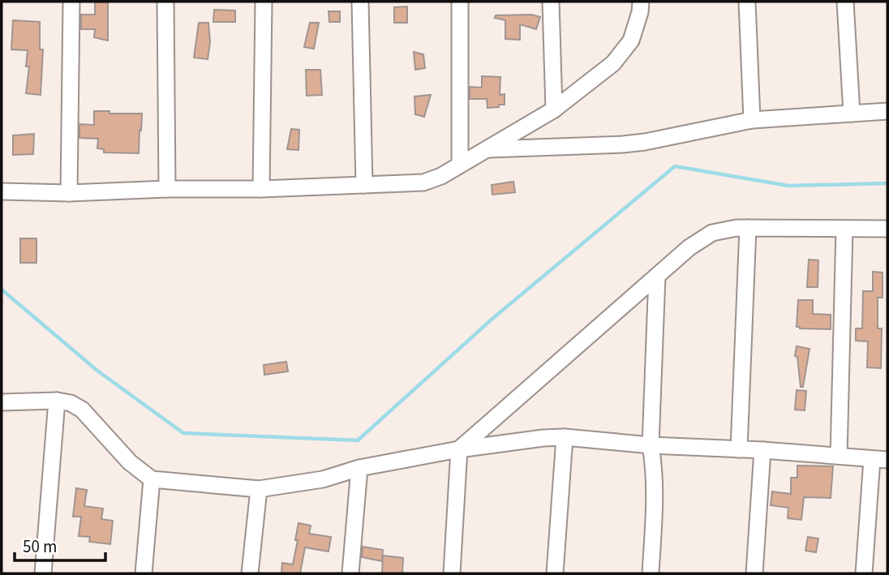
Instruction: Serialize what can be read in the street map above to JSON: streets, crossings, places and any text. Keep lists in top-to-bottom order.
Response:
{
  "scale_bar": "50 m"
}
